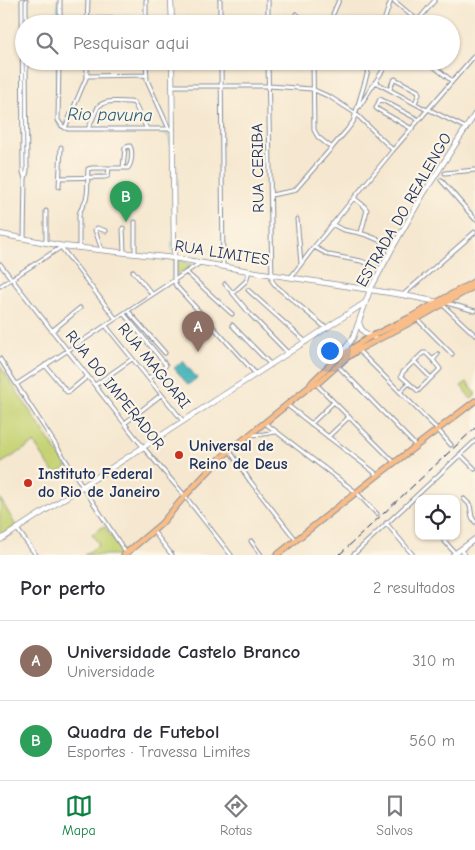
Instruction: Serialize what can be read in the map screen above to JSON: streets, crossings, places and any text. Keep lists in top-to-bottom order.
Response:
{
  "streets": {
    "street": [
      "RUA CERIBA",
      "ESTRADA DO REALENGO",
      "RUA LIMITES",
      "RUA MAGOARI",
      "RUA DO IMPERADOR"
    ]
  },
  "crossings": [
    ["RUA CERIBA", "RUA LIMITES"],
    ["ESTRADA DO REALENGO", "RUA LIMITES"]
  ],
  "water": ["Rio pavuna"],
  "places": ["Universal de Reino de Deus", "Instituto Federal do Rio de Janeiro"],
  "page": {
    "search": "Pesquisar aqui",
    "pins": ["B", "A"],
    "heading": ["Por perto", "2 resultados"],
    "list": [
      {
        "mark": "A",
        "name": "Universidade Castelo Branco",
        "note": "Universidade",
        "value": "310 m"
      },
      {
        "mark": "B",
        "name": "Quadra de Futebol",
        "note": "Esportes · Travessa Limites",
        "value": "560 m"
      }
    ],
    "nav": ["Mapa", "Rotas", "Salvos"]
  }
}
